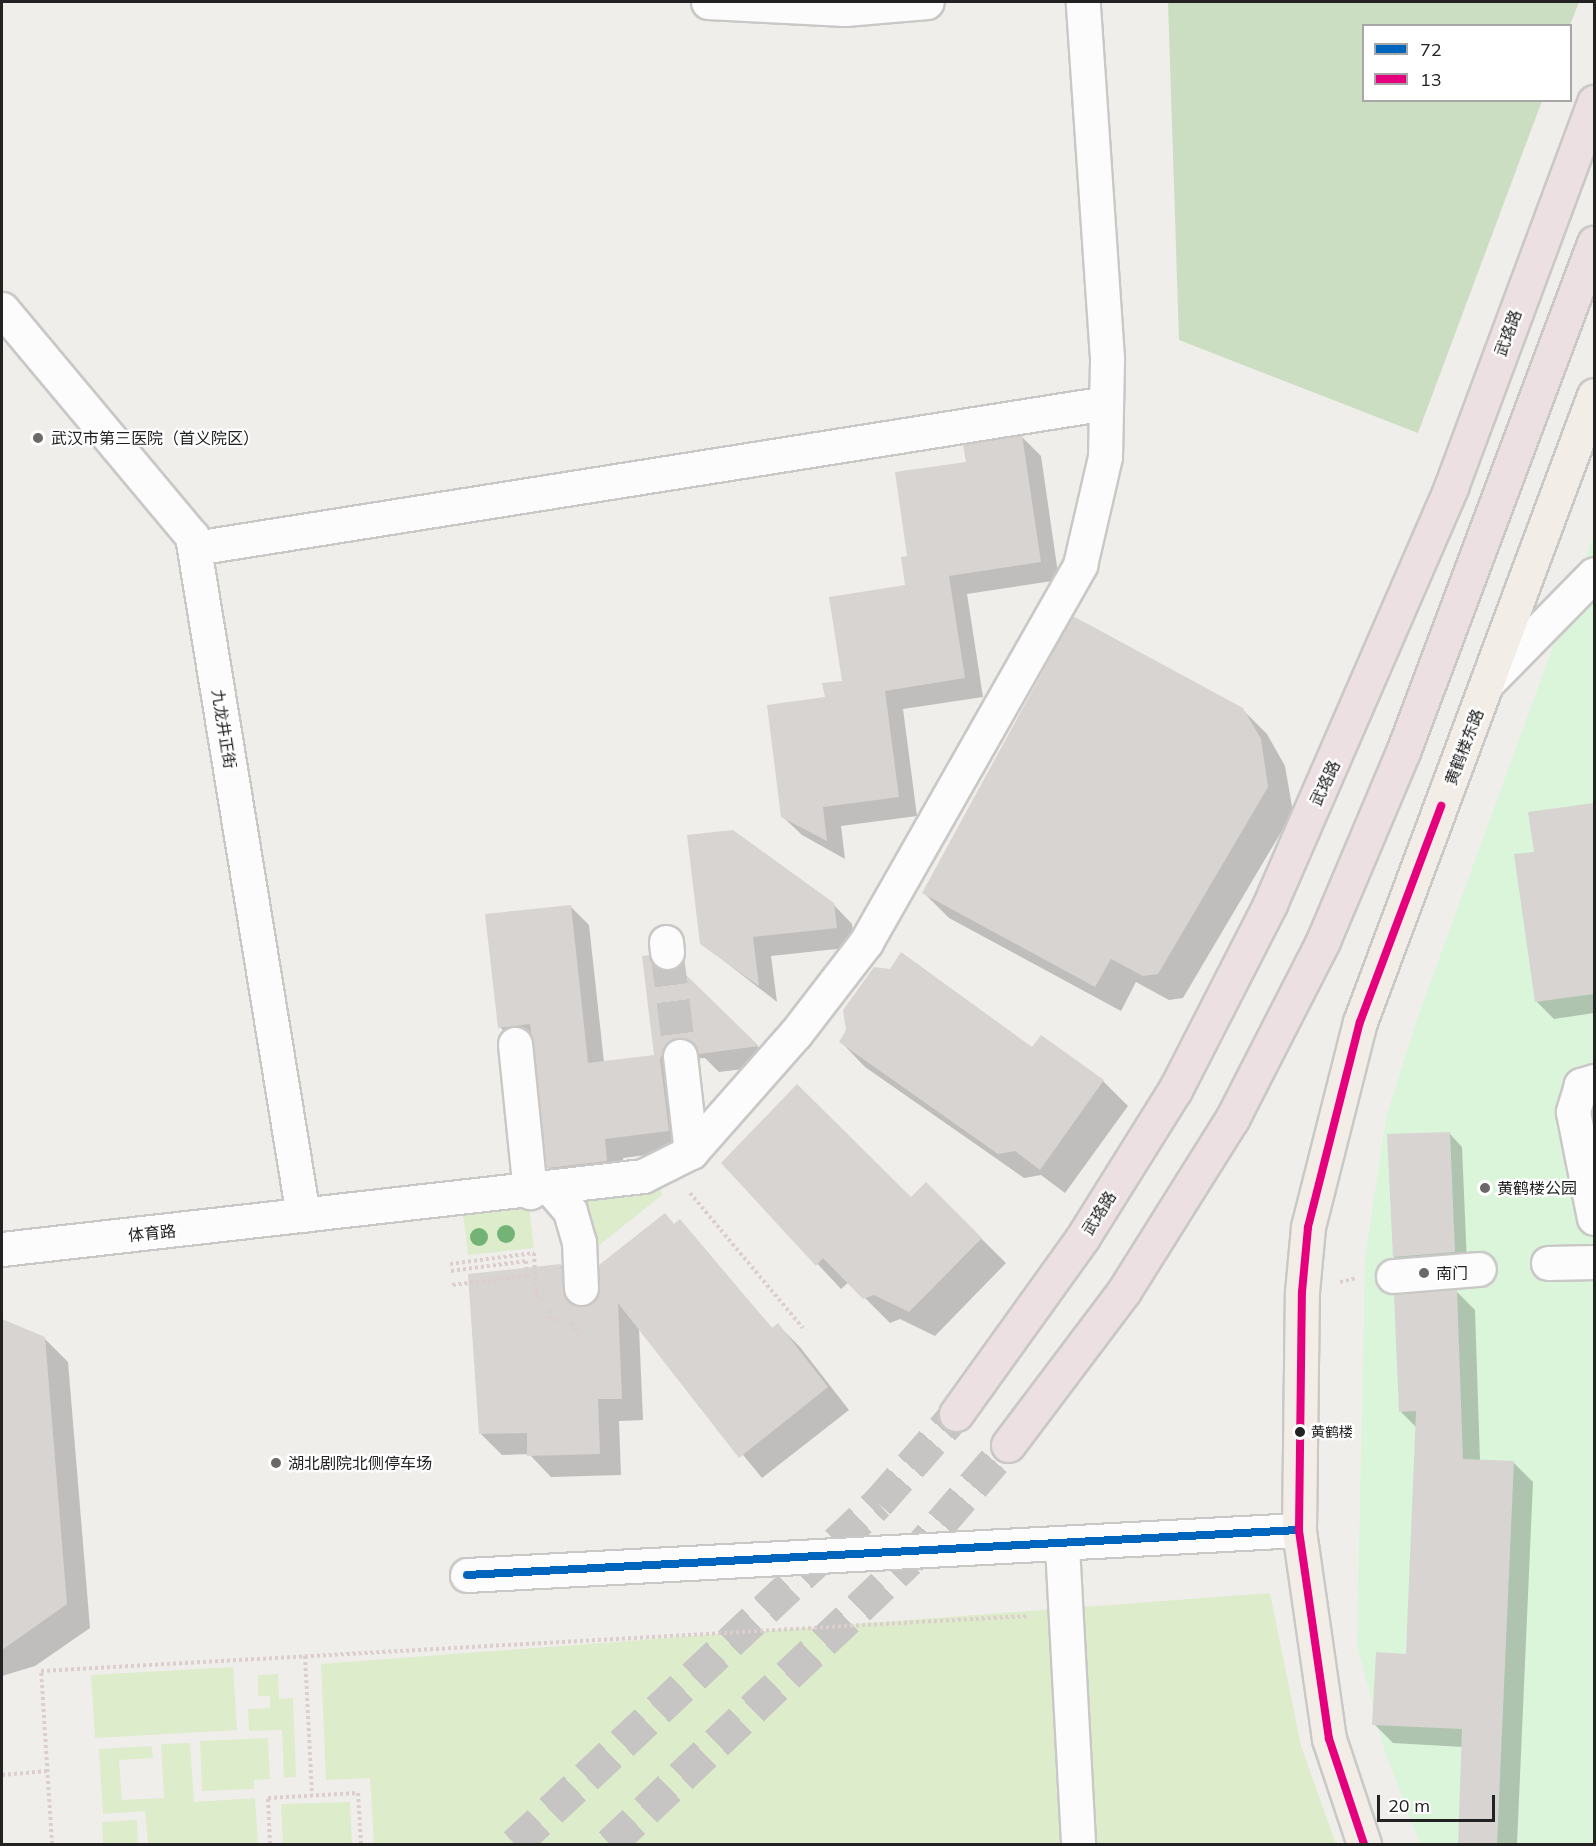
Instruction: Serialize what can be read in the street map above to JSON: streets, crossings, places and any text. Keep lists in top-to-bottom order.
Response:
{
  "streets": {
    "highway": ["武珞路"],
    "main road": ["黄鹤楼东路"],
    "street": ["九龙井正街", "体育路"]
  },
  "crossings": [
    ["九龙井正街", "体育路"]
  ],
  "places": [
    "武汉市第三医院（首义院区）",
    "黄鹤楼公园",
    "南门",
    "黄鹤楼",
    "湖北剧院北侧停车场"
  ],
  "lines": ["transit line 13", "transit line 72"],
  "legend": ["72", "13"],
  "scale_bar": "20 m"
}
